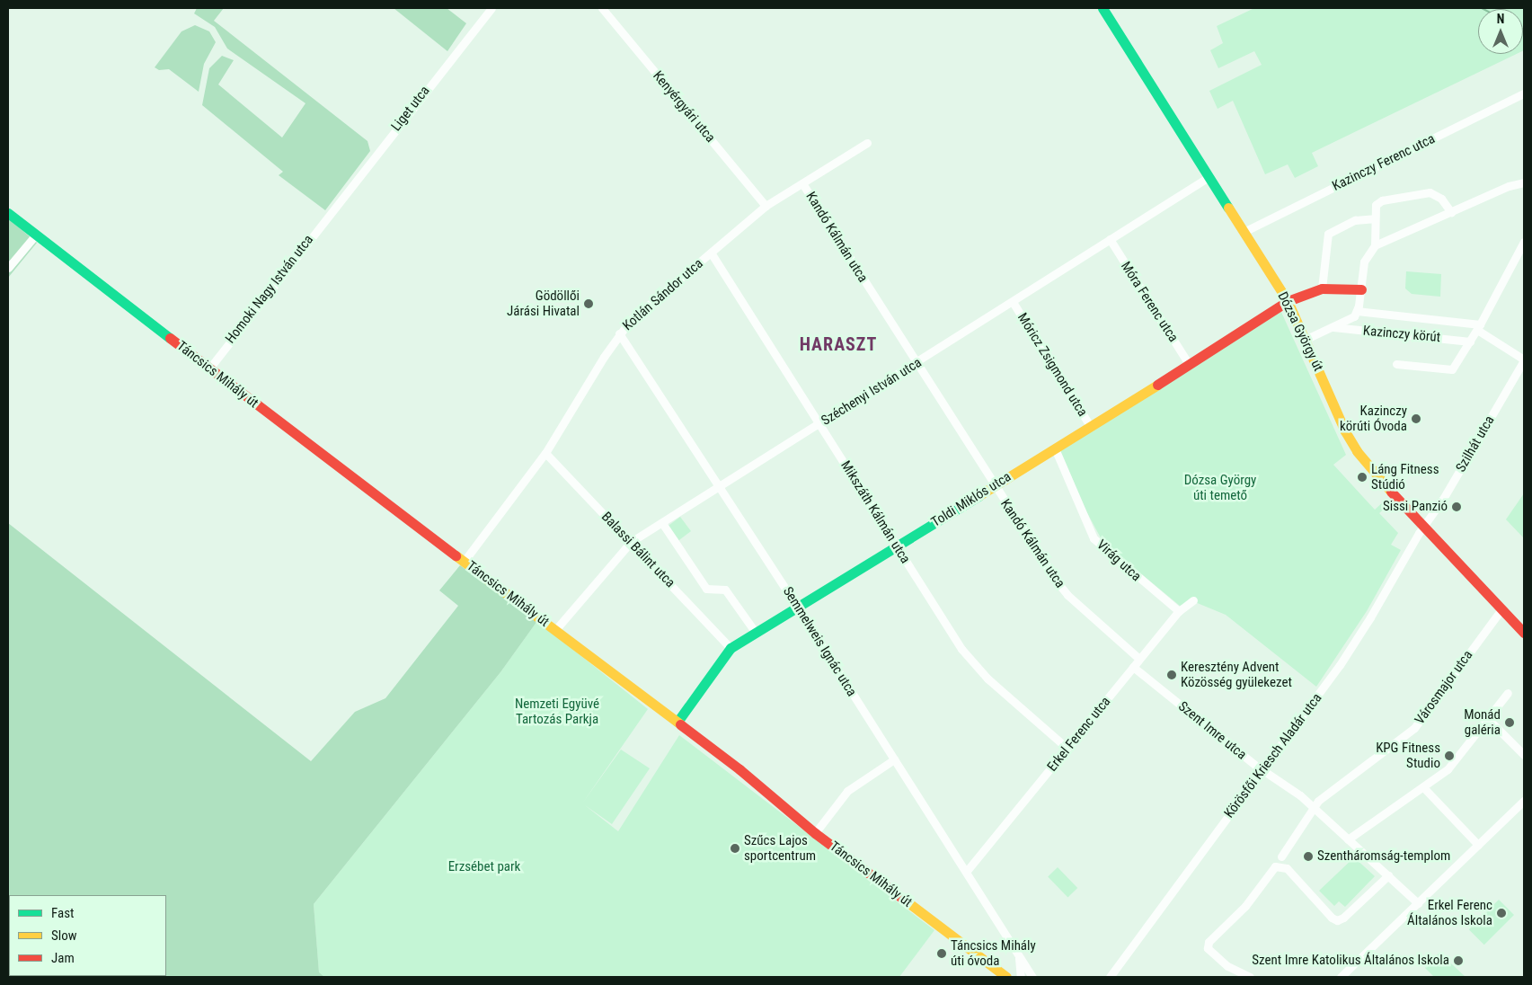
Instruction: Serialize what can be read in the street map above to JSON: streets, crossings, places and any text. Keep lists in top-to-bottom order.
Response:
{
  "streets": {
    "street": [
      "Kenyérgyári utca",
      "Liget utca",
      "Kazinczy Ferenc utca",
      "Kandó Kálmán utca",
      "Homoki Nagy István utca",
      "Kotlán Sándor utca",
      "Móra Ferenc utca",
      "Dózsa György út",
      "Kazinczy körút",
      "Móricz Zsigmond utca",
      "Táncsics Mihály út",
      "Széchenyi István utca",
      "Szilhát utca",
      "Toldi Miklós utca",
      "Mikszáth Kálmán utca",
      "Balassi Bálint utca",
      "Virág utca",
      "Semmelweis Ignác utca",
      "Városmajor utca",
      "Szent Imre utca",
      "Erkel Ferenc utca",
      "Körösfői Kriesch Aladár utca"
    ]
  },
  "crossings": [
    ["Kenyérgyári utca", "Kotlán Sándor utca"],
    ["Liget utca", "Homoki Nagy István utca"],
    ["Kazinczy Ferenc utca", "Dózsa György út"],
    ["Kandó Kálmán utca", "Kotlán Sándor utca"],
    ["Kandó Kálmán utca", "Széchenyi István utca"],
    ["Kandó Kálmán utca", "Toldi Miklós utca"],
    ["Kandó Kálmán utca", "Erkel Ferenc utca"],
    ["Homoki Nagy István utca", "Táncsics Mihály út"],
    ["Kotlán Sándor utca", "Táncsics Mihály út"],
    ["Kotlán Sándor utca", "Mikszáth Kálmán utca"],
    ["Kotlán Sándor utca", "Balassi Bálint utca"],
    ["Kotlán Sándor utca", "Semmelweis Ignác utca"],
    ["Móra Ferenc utca", "Széchenyi István utca"],
    ["Móra Ferenc utca", "Toldi Miklós utca"],
    ["Dózsa György út", "Kazinczy körút"],
    ["Dózsa György út", "Széchenyi István utca"],
    ["Dózsa György út", "Szilhát utca"],
    ["Dózsa György út", "Toldi Miklós utca"],
    ["Dózsa György út", "Városmajor utca"],
    ["Dózsa György út", "Körösfői Kriesch Aladár utca"],
    ["Kazinczy körút", "Szilhát utca"],
    ["Móricz Zsigmond utca", "Széchenyi István utca"],
    ["Móricz Zsigmond utca", "Toldi Miklós utca"],
    ["Táncsics Mihály út", "Széchenyi István utca"],
    ["Táncsics Mihály út", "Toldi Miklós utca"],
    ["Széchenyi István utca", "Mikszáth Kálmán utca"],
    ["Széchenyi István utca", "Balassi Bálint utca"],
    ["Széchenyi István utca", "Semmelweis Ignác utca"],
    ["Szilhát utca", "Körösfői Kriesch Aladár utca"],
    ["Toldi Miklós utca", "Mikszáth Kálmán utca"],
    ["Toldi Miklós utca", "Balassi Bálint utca"],
    ["Toldi Miklós utca", "Virág utca"],
    ["Toldi Miklós utca", "Semmelweis Ignác utca"],
    ["Mikszáth Kálmán utca", "Erkel Ferenc utca"],
    ["Virág utca", "Erkel Ferenc utca"],
    ["Semmelweis Ignác utca", "Erkel Ferenc utca"],
    ["Városmajor utca", "Szent Imre utca"],
    ["Szent Imre utca", "Erkel Ferenc utca"],
    ["Szent Imre utca", "Körösfői Kriesch Aladár utca"]
  ],
  "districts": ["HARASZT"],
  "parks": ["Dózsa György úti temető", "Nemzeti Együvé Tartozás Parkja", "Erzsébet park"],
  "places": [
    "Gödöllői Járási Hivatal",
    "Kazinczy körúti Óvoda",
    "Láng Fitness Stúdió",
    "Sissi Panzió",
    "Keresztény Advent Közösség gyülekezet",
    "Monád galéria",
    "KPG Fitness Studio",
    "Szűcs Lajos sportcentrum",
    "Szentháromság-templom",
    "Erkel Ferenc Általános Iskola",
    "Táncsics Mihály úti óvoda",
    "Szent Imre Katolikus Általános Iskola"
  ],
  "legend": ["Fast", "Slow", "Jam"],
  "north": "top"
}
